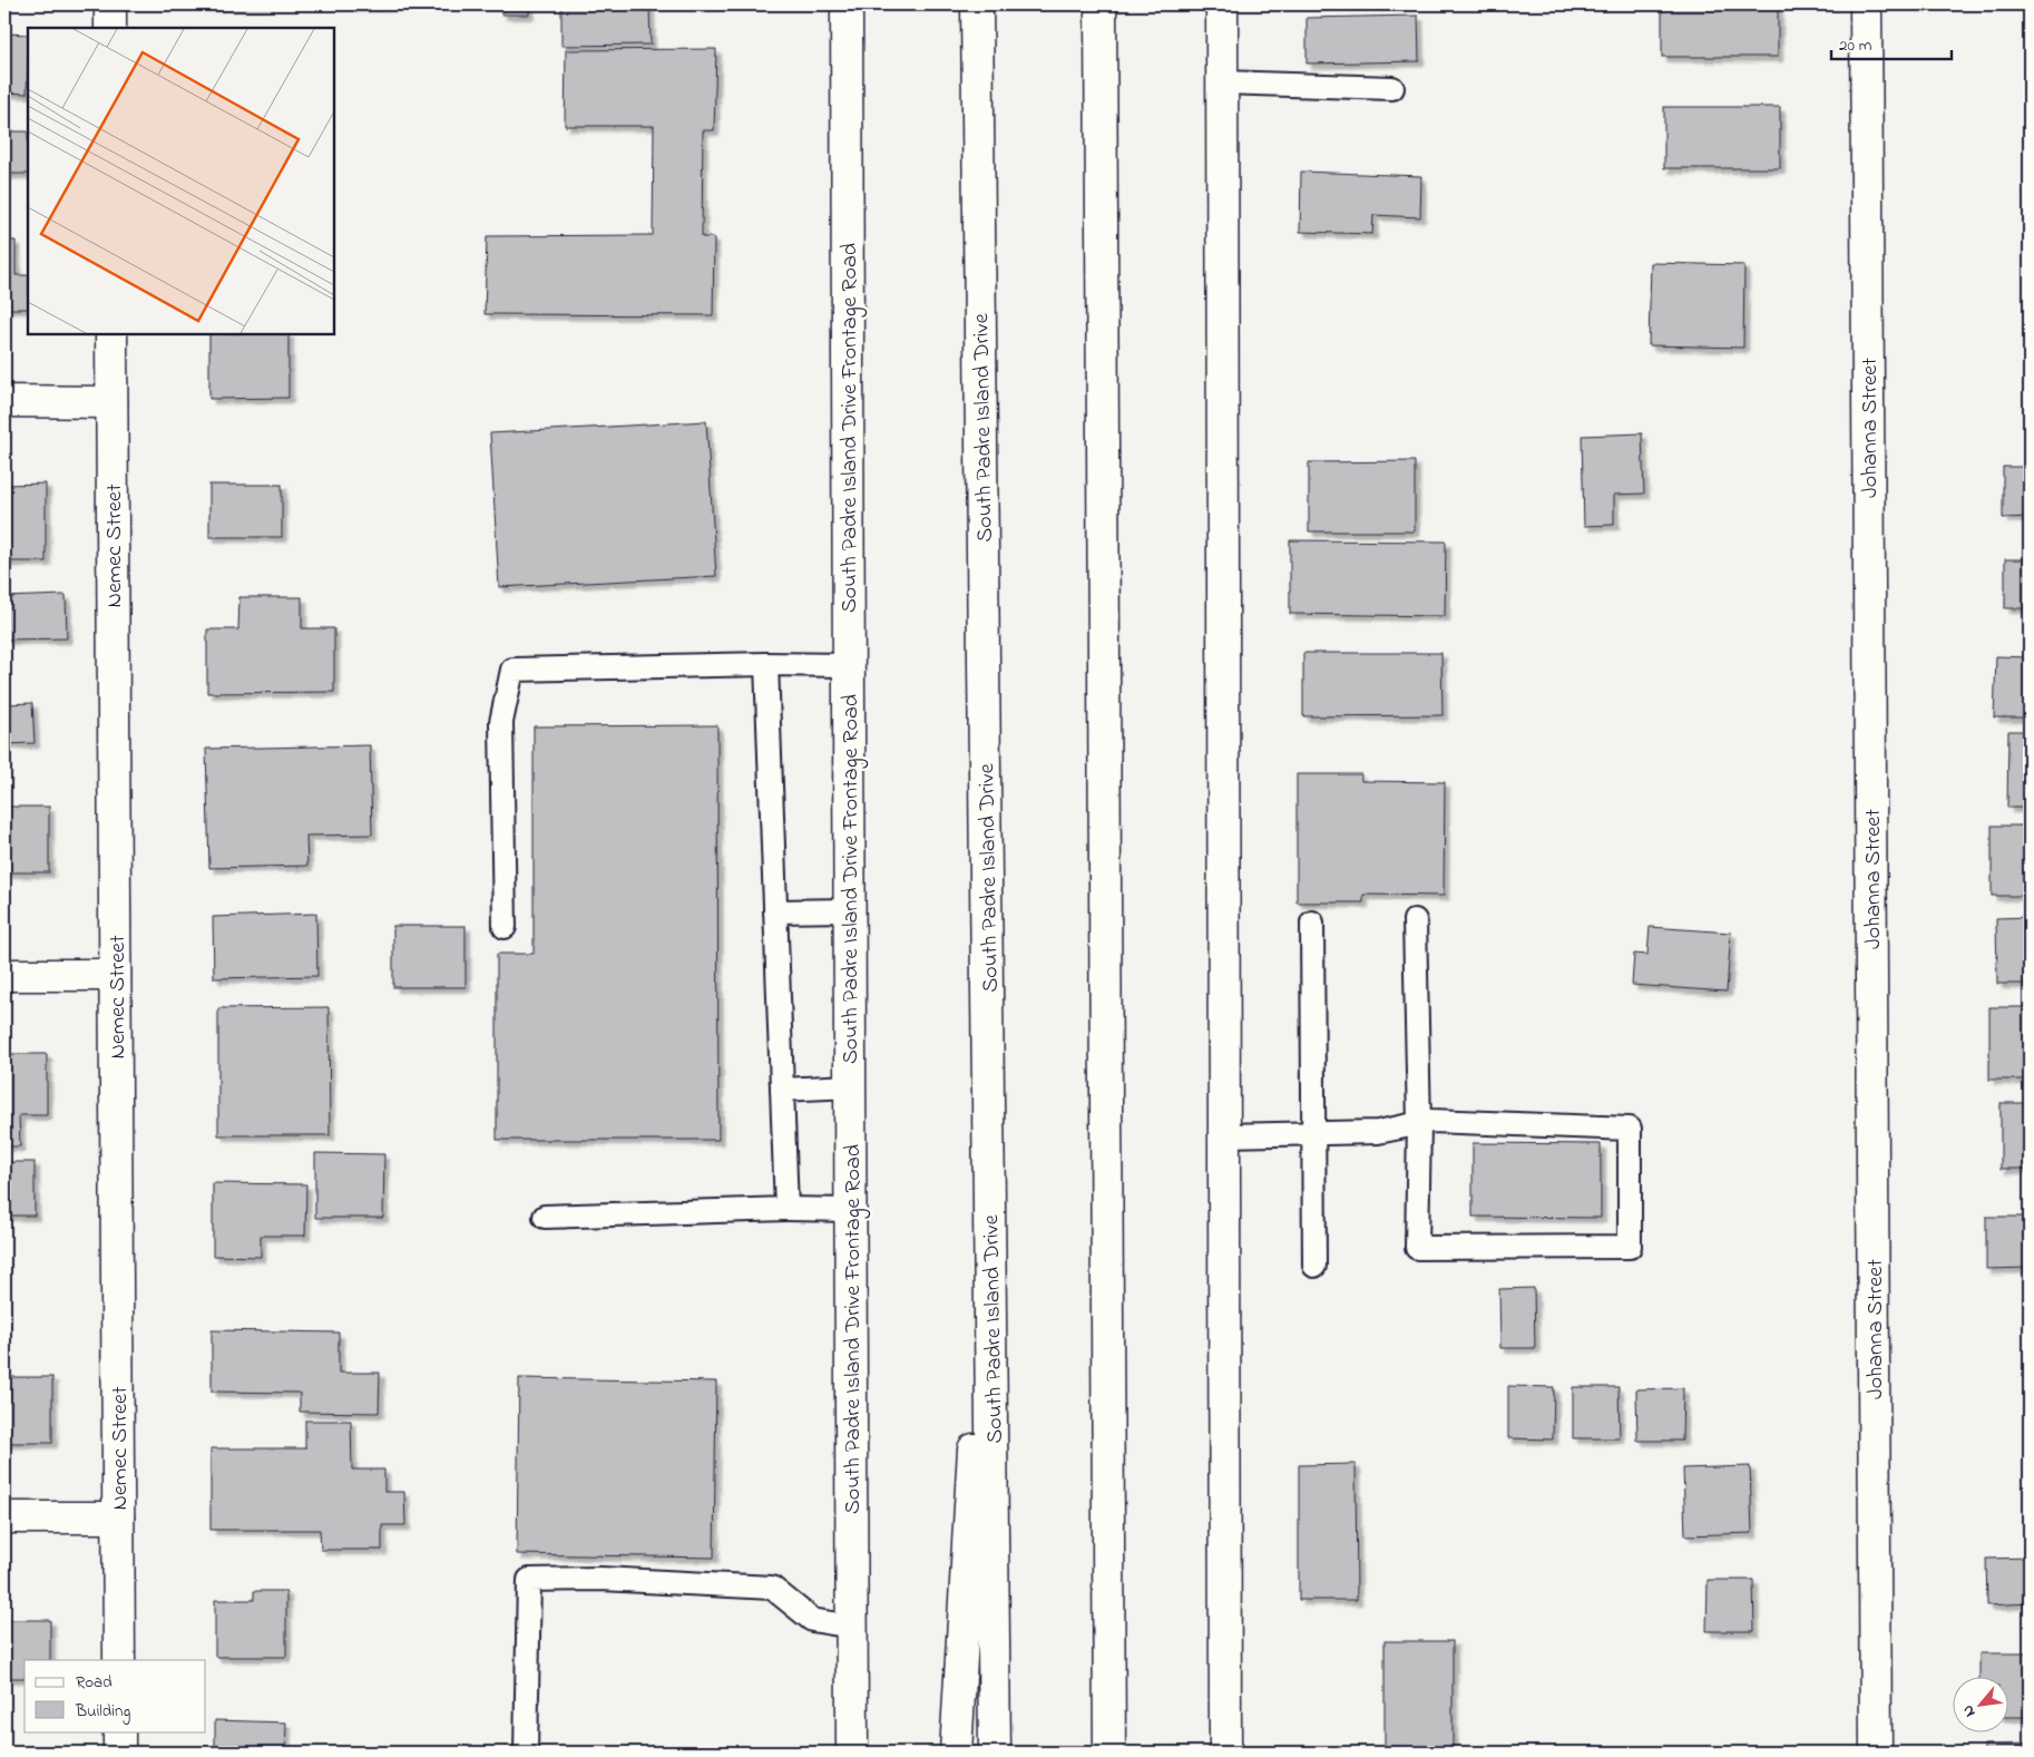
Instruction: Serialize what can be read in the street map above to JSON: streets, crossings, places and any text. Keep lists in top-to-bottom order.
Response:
{
  "streets": {
    "main road": [
      "South Padre Island Drive Frontage Road",
      "South Padre Island Drive",
      "Johanna Street",
      "Nemec Street"
    ]
  },
  "legend": ["Road", "Building"],
  "scale_bar": "20 m",
  "north": "bottom left"
}
